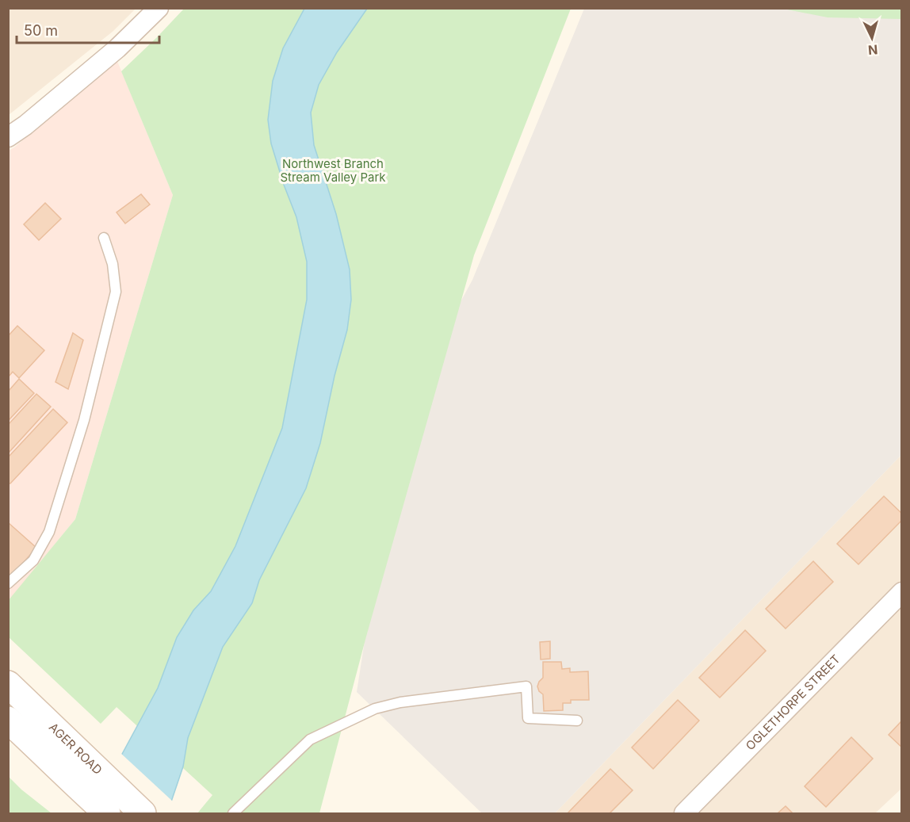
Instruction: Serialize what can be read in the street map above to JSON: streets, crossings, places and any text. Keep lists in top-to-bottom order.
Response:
{
  "streets": {
    "main road": ["AGER ROAD"],
    "street": ["OGLETHORPE STREET"]
  },
  "parks": ["Northwest Branch Stream Valley Park"],
  "scale_bar": "50 m",
  "north": "bottom"
}
